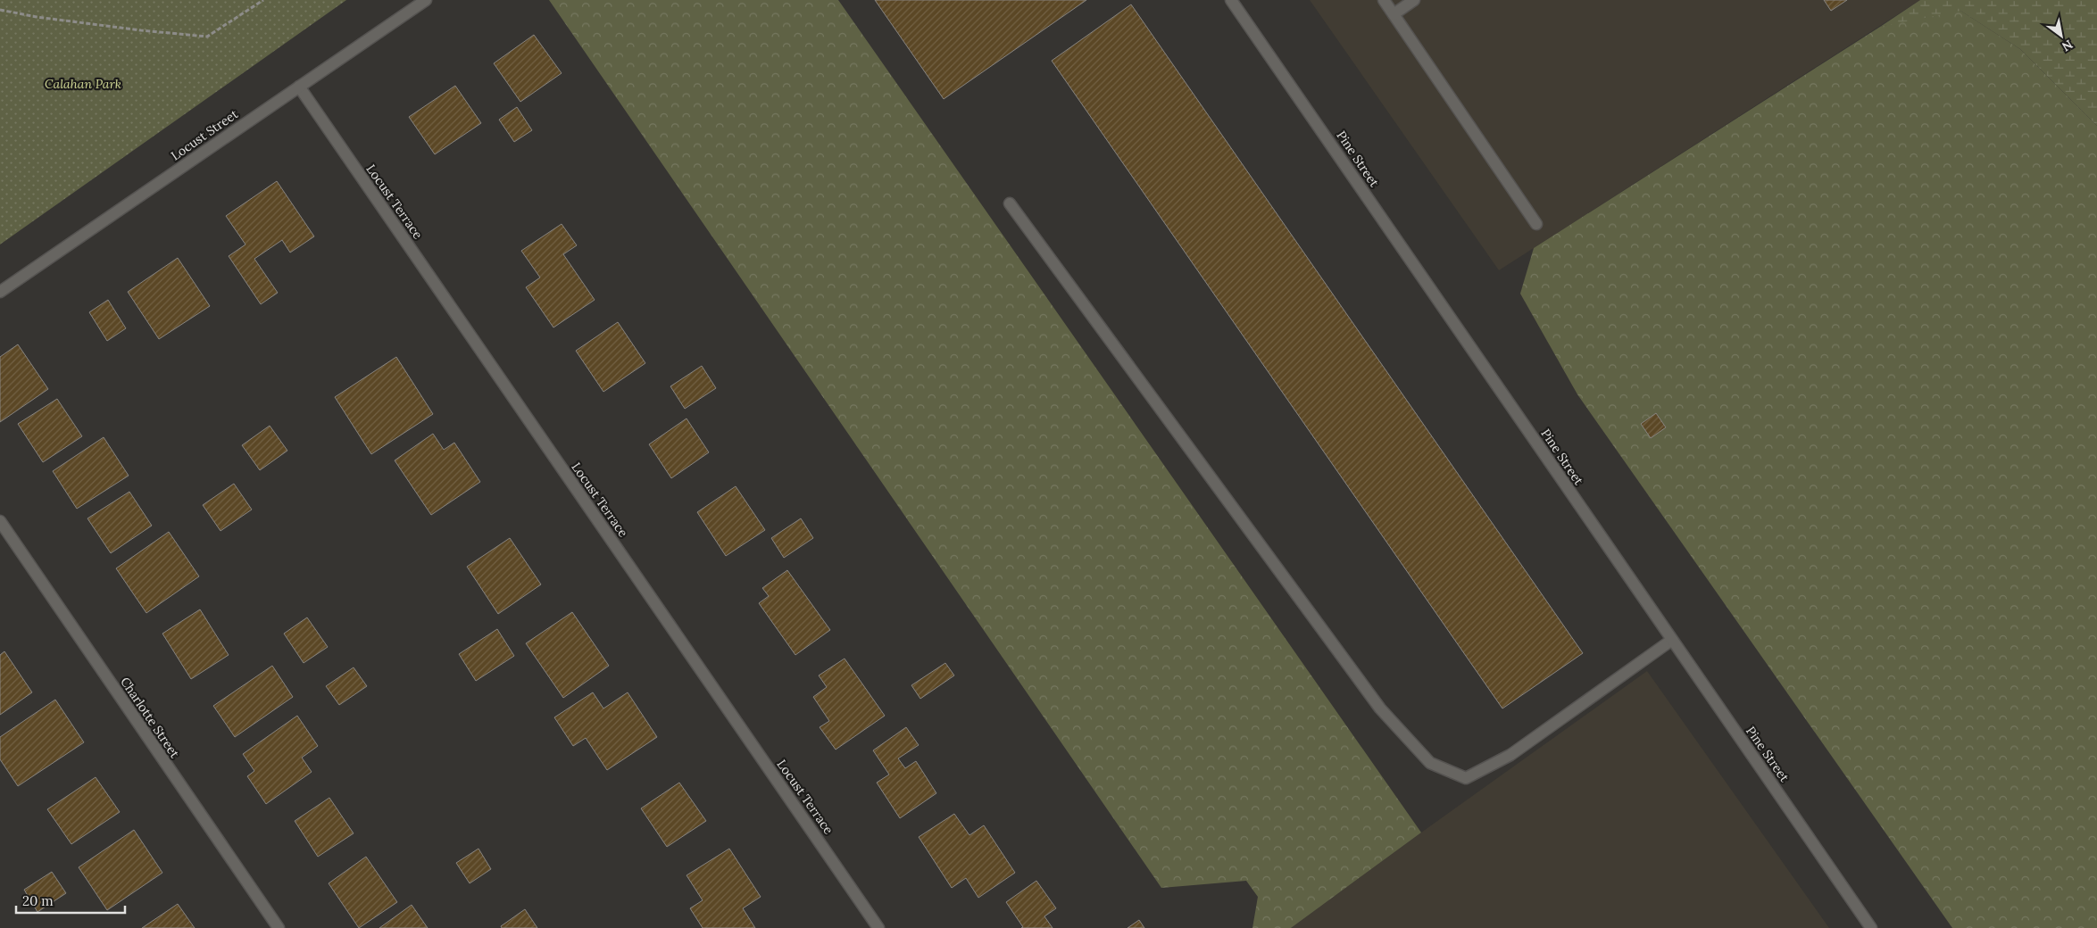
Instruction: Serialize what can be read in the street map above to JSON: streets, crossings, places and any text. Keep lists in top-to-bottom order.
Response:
{
  "streets": {
    "street": [
      "Locust Street",
      "Pine Street",
      "Locust Terrace",
      "Charlotte Street"
    ]
  },
  "crossings": [
    ["Locust Street", "Locust Terrace"]
  ],
  "parks": ["Calahan Park"],
  "scale_bar": "20 m",
  "north": "bottom right"
}
